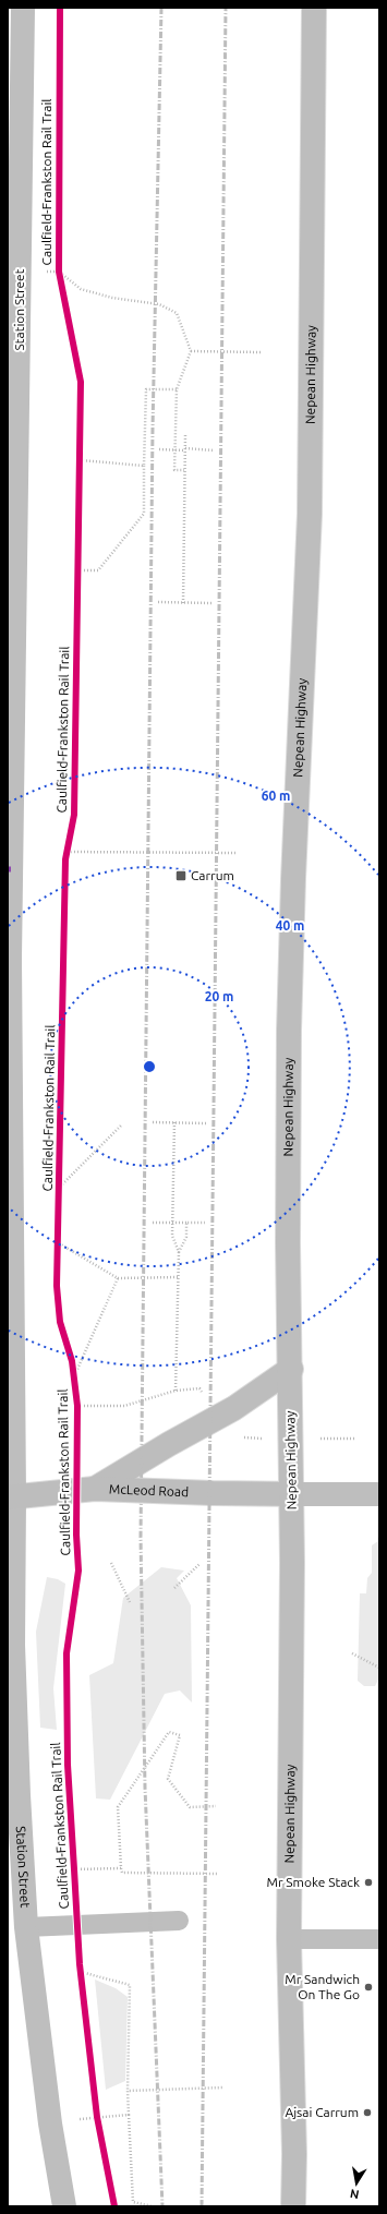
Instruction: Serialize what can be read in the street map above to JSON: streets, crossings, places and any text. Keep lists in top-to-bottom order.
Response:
{
  "streets": {
    "main road": ["Nepean Highway", "McLeod Road"],
    "street": ["Station Street"],
    "cycle path": ["Caulfield-Frankston Rail Trail"]
  },
  "crossings": [
    ["Station Street", "McLeod Road"],
    ["Nepean Highway", "McLeod Road"]
  ],
  "places": {
    "transit": ["Carrum"],
    "other": ["Mr Smoke Stack", "Mr Sandwich On The Go", "Ajsai Carrum"]
  },
  "north": "bottom",
  "rings": ["60 m", "40 m", "20 m"]
}
